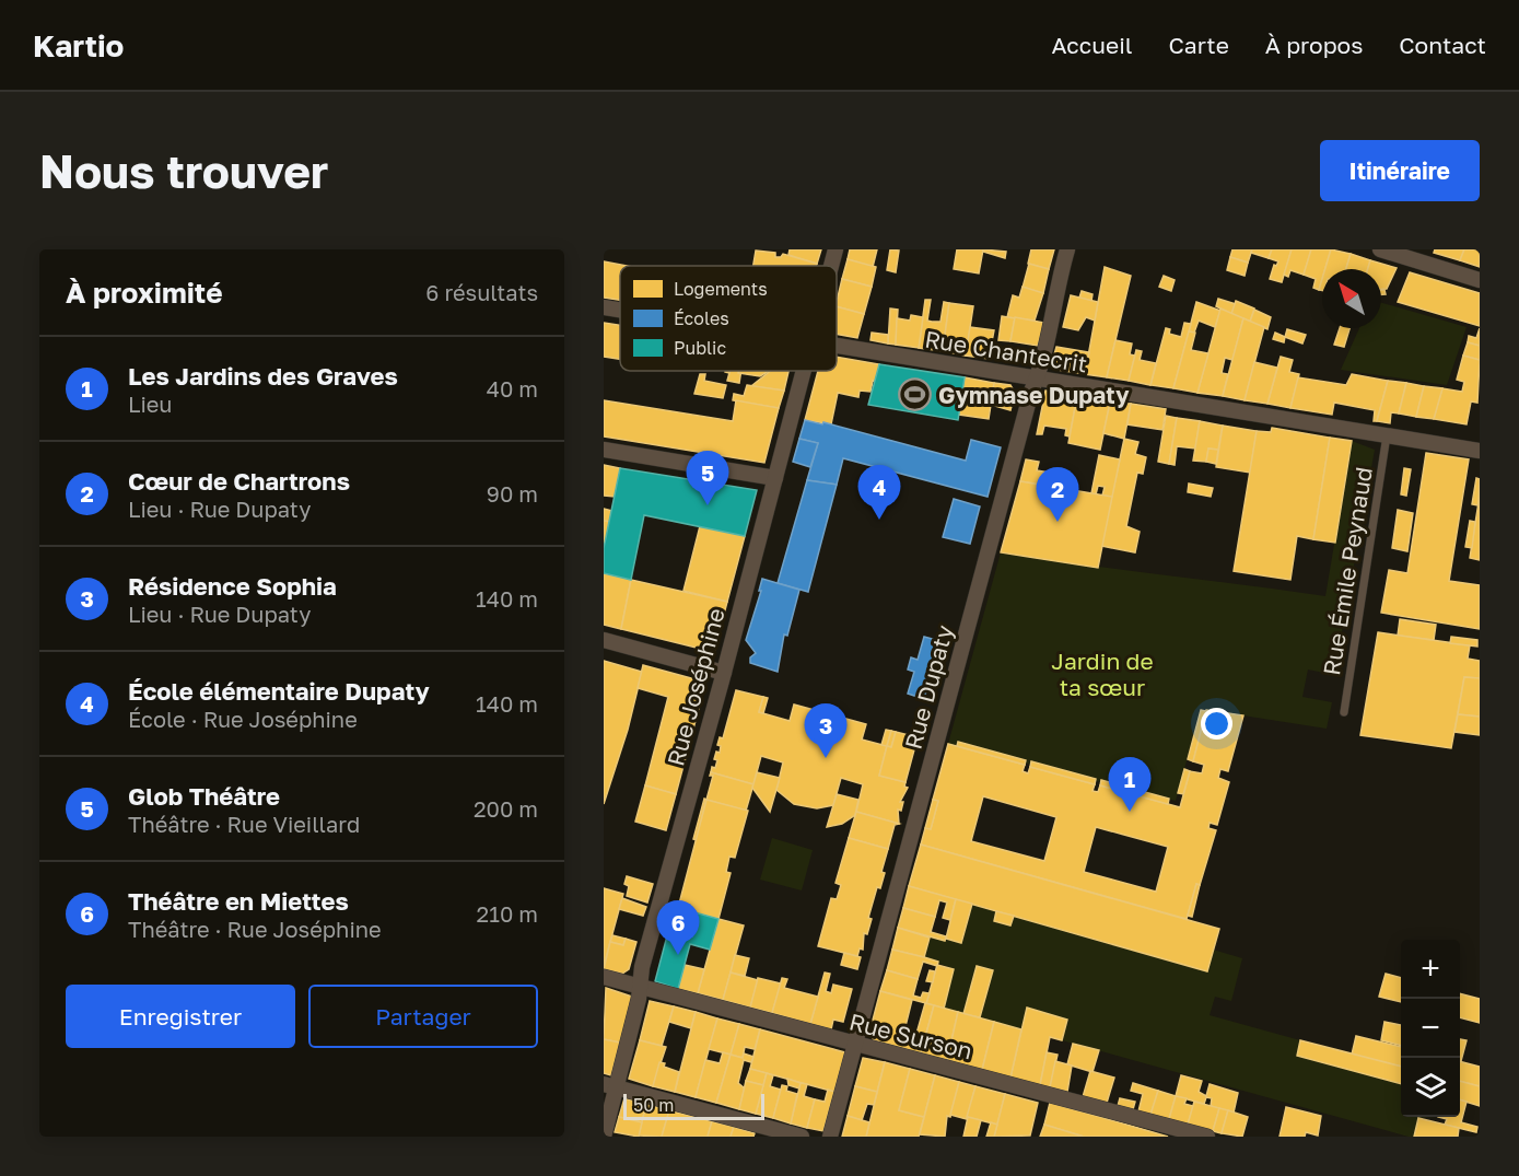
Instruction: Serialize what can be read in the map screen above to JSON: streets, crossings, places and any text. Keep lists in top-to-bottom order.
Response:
{
  "streets": {
    "street": [
      "Rue Chantecrit",
      "Rue Joséphine",
      "Rue Dupaty",
      "Rue Surson"
    ],
    "lane": ["Rue Émile Peynaud"]
  },
  "crossings": [
    ["Rue Chantecrit", "Rue Émile Peynaud"],
    ["Rue Chantecrit", "Rue Dupaty"],
    ["Rue Joséphine", "Rue Surson"],
    ["Rue Dupaty", "Rue Surson"]
  ],
  "parks": ["Jardin de ta sœur"],
  "places": {
    "sports": ["Gymnase Dupaty"]
  },
  "legend": ["Logements", "Écoles", "Public"],
  "scale_bar": "50 m",
  "north": "top left",
  "page": {
    "header": "Kartio",
    "nav": [
      "Accueil",
      "Carte",
      "À propos",
      "Contact"
    ],
    "buttons": [
      "Itinéraire",
      ["Enregistrer", "Partager"]
    ],
    "title": "Nous trouver",
    "heading": ["À proximité", "6 résultats"],
    "list": [
      {
        "mark": "1",
        "name": "Les Jardins des Graves",
        "note": "Lieu",
        "value": "40 m"
      },
      {
        "mark": "2",
        "name": "Cœur de Chartrons",
        "note": "Lieu · Rue Dupaty",
        "value": "90 m"
      },
      {
        "mark": "3",
        "name": "Résidence Sophia",
        "note": "Lieu · Rue Dupaty",
        "value": "140 m"
      },
      {
        "mark": "4",
        "name": "École élémentaire Dupaty",
        "note": "École · Rue Joséphine",
        "value": "140 m"
      },
      {
        "mark": "5",
        "name": "Glob Théâtre",
        "note": "Théâtre · Rue Vieillard",
        "value": "200 m"
      },
      {
        "mark": "6",
        "name": "Théâtre en Miettes",
        "note": "Théâtre · Rue Joséphine",
        "value": "210 m"
      }
    ],
    "pins": [
      "5",
      "4",
      "2",
      "3",
      "1",
      "6"
    ],
    "map_buttons": ["+", "−"],
    "scale": "50 m"
  }
}
